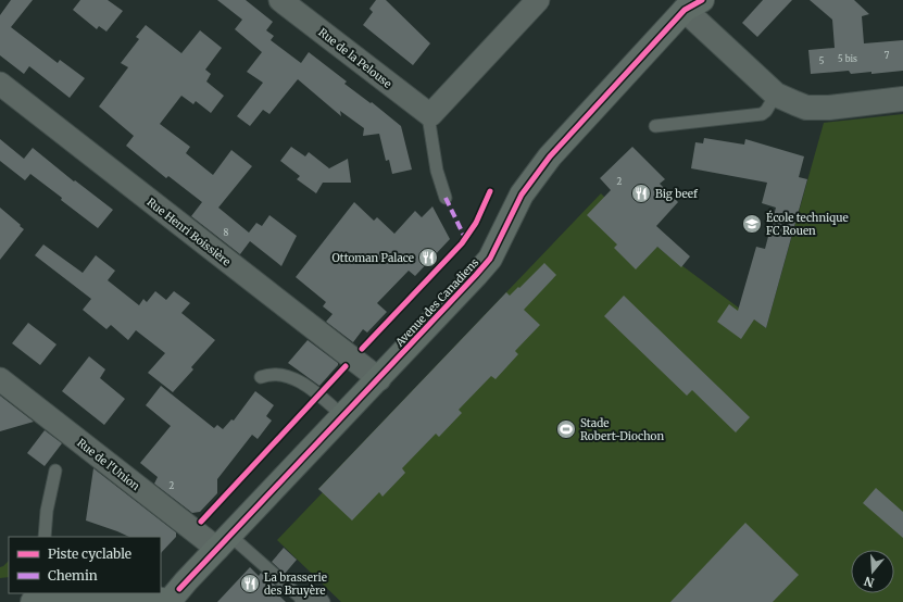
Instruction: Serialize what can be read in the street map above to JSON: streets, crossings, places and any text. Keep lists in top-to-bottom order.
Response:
{
  "streets": {
    "main road": ["Avenue des Canadiens"],
    "street": ["Rue de la Pelouse", "Rue Henri Boissière", "Rue de l'Union"]
  },
  "crossings": [
    ["Rue Henri Boissière", "Avenue des Canadiens"],
    ["Avenue des Canadiens", "Rue de l'Union"]
  ],
  "places": {
    "restaurant": ["Big beef", "Ottoman Palace", "La brasserie des Bruyère"],
    "school or university": ["École technique FC Rouen"],
    "sports": ["Stade Robert-Diochon"]
  },
  "house_numbers": [
    "7",
    "5 bis",
    "5",
    "2",
    "8",
    "2"
  ],
  "legend": ["Piste cyclable", "Chemin"],
  "north": "bottom"
}
